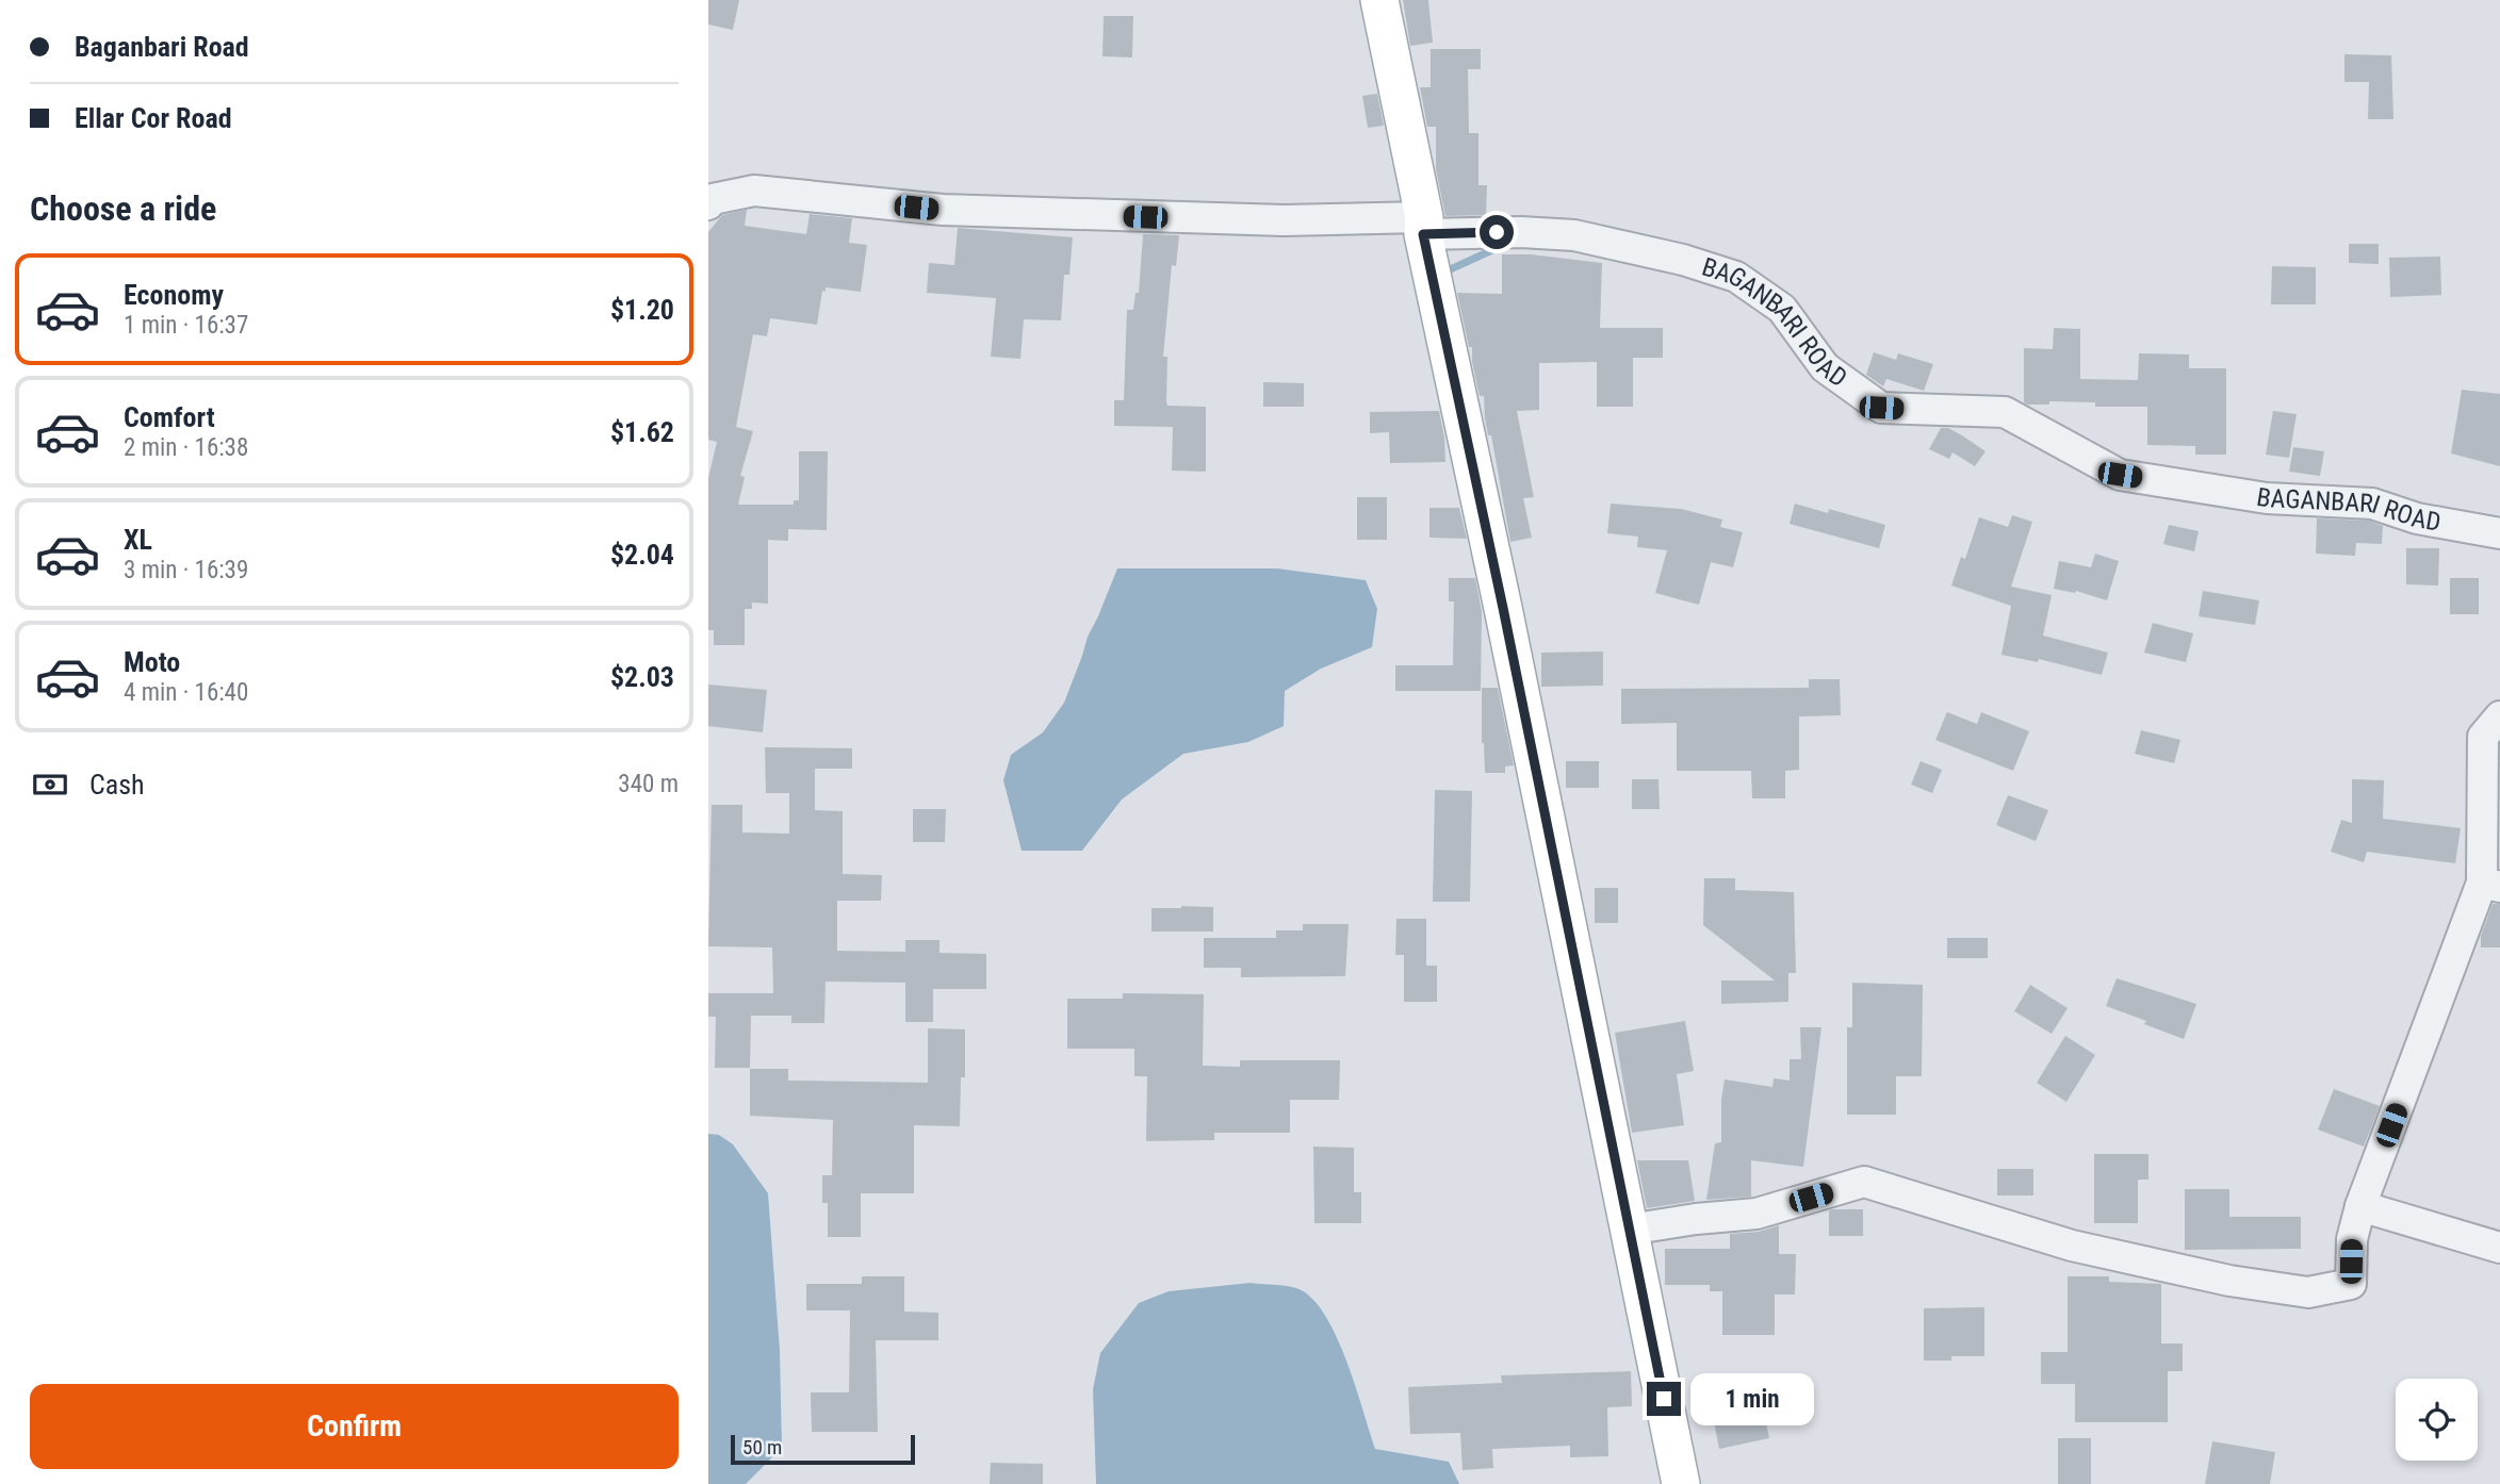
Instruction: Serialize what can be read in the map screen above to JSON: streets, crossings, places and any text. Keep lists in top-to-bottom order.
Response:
{
  "streets": {
    "street": ["BAGANBARI ROAD"]
  },
  "scale_bar": "50 m",
  "page": {
    "banner": ["Baganbari Road", "Ellar Cor Road"],
    "heading": "Choose a ride",
    "list": [
      {
        "name": "Economy",
        "note": "1 min · 16:37",
        "value": "$1.20"
      },
      {
        "name": "Comfort",
        "note": "2 min · 16:38",
        "value": "$1.62"
      },
      {
        "name": "XL",
        "note": "3 min · 16:39",
        "value": "$2.04"
      },
      {
        "name": "Moto",
        "note": "4 min · 16:40",
        "value": "$2.03"
      }
    ],
    "pay": ["Cash", "340 m"],
    "buttons": "Confirm",
    "bubble": "1 min",
    "scale": "50 m"
  }
}
